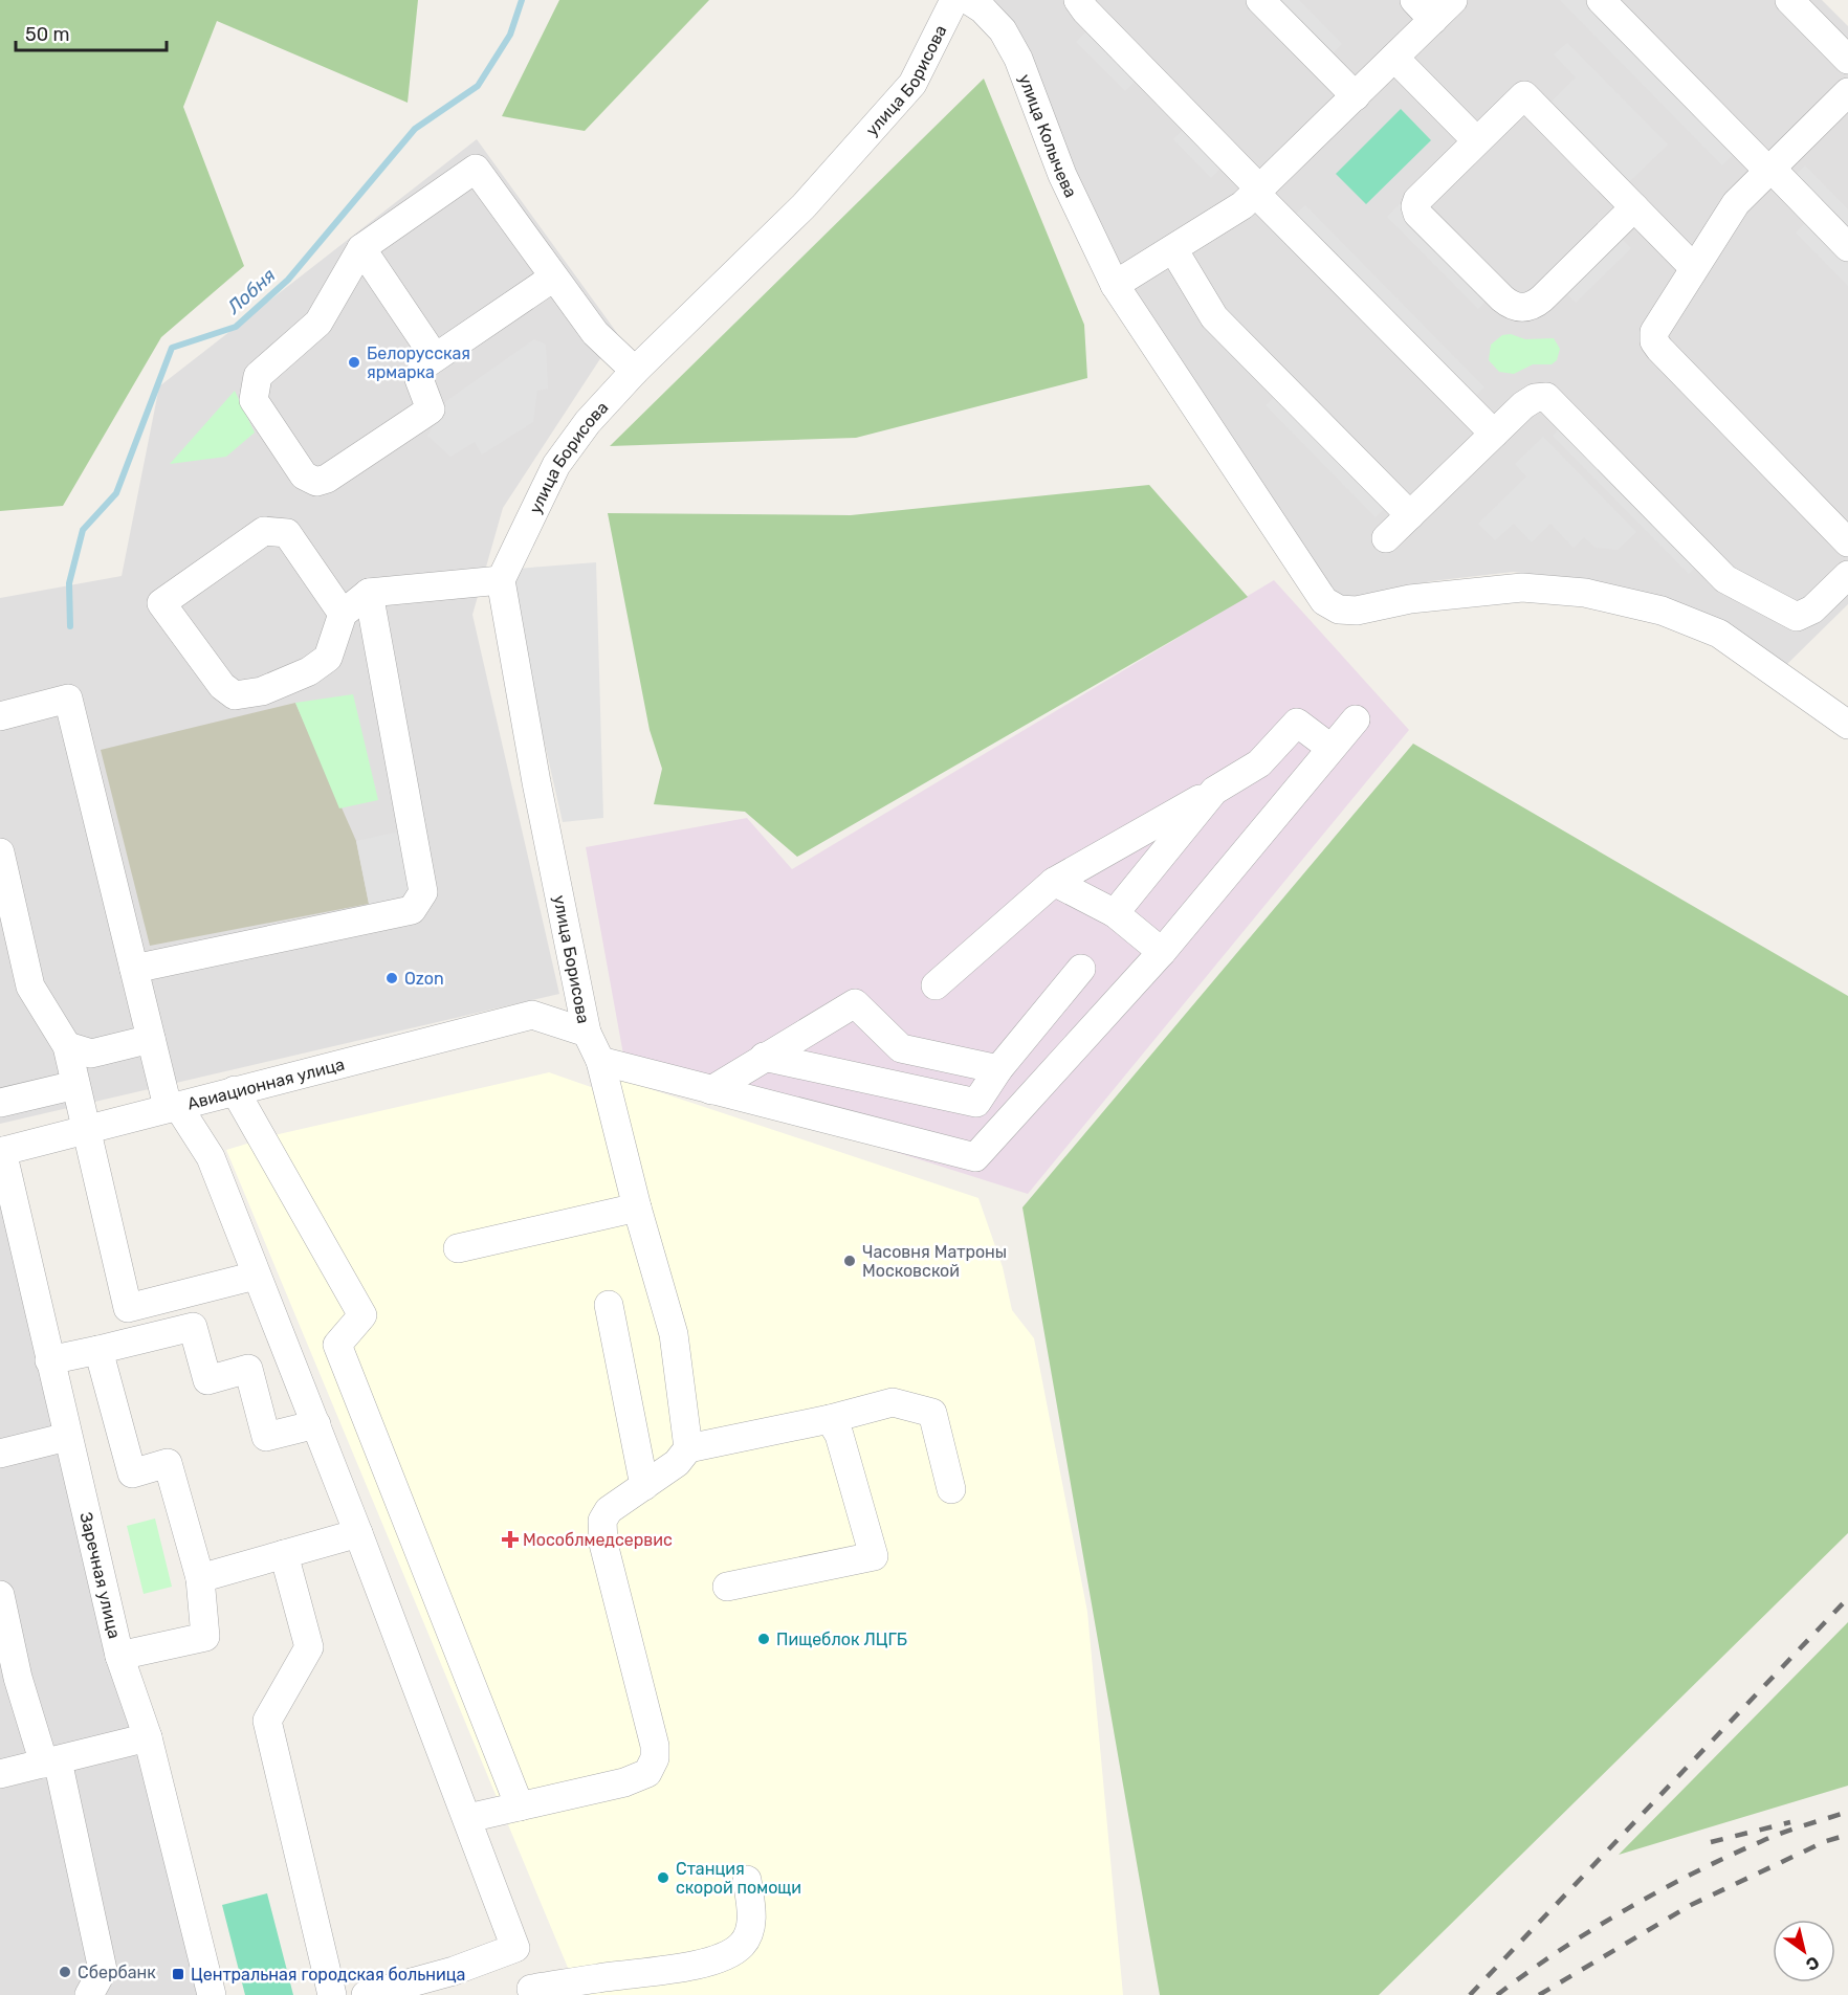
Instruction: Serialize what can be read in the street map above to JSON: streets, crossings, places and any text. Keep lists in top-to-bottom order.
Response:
{
  "streets": {
    "street": [
      "улица Борисова",
      "улица Колычева",
      "Авиационная улица",
      "Заречная улица"
    ]
  },
  "crossings": [
    ["улица Борисова", "Авиационная улица"],
    ["Авиационная улица", "Заречная улица"]
  ],
  "water": ["Лобня"],
  "places": {
    "other": [
      "Белорусская ярмарка",
      "Ozon",
      "Часовня Матроны Московской",
      "Пищеблок ЛЦГБ",
      "Станция скорой помощи",
      "Сбербанк"
    ],
    "health": ["Мособлмедсервис"],
    "transit": ["Центральная городская больница"]
  },
  "scale_bar": "50 m",
  "north": "bottom right"
}
